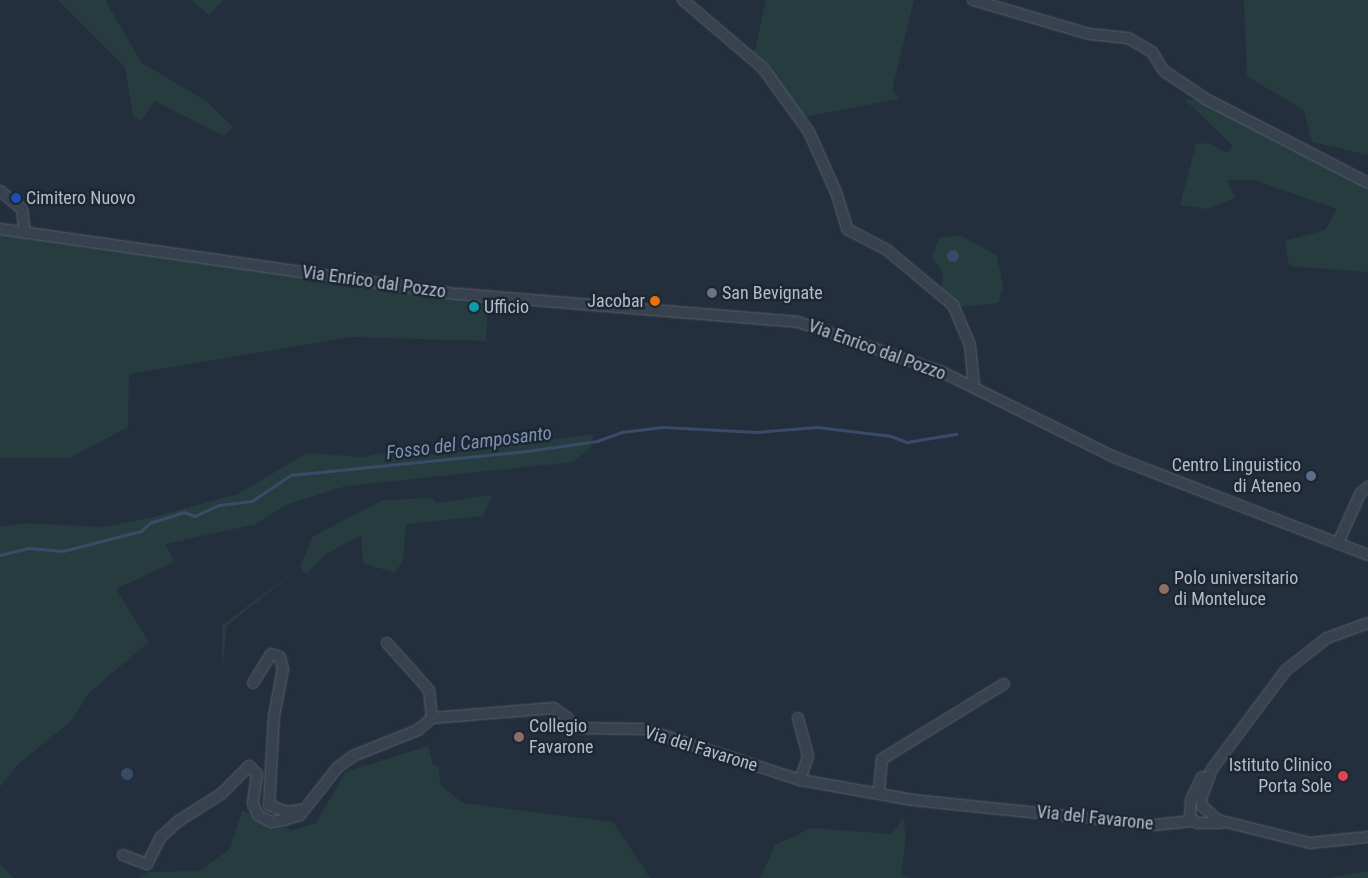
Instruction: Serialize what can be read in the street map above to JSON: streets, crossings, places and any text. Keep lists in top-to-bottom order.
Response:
{
  "streets": {
    "street": ["Via Enrico dal Pozzo", "Via del Favarone"]
  },
  "water": ["Fosso del Camposanto"],
  "places": [
    "Cimitero Nuovo",
    "San Bevignate",
    "Jacobar",
    "Ufficio",
    "Centro Linguistico di Ateneo",
    "Polo universitario di Monteluce",
    "Collegio Favarone",
    "Istituto Clinico Porta Sole"
  ]
}
